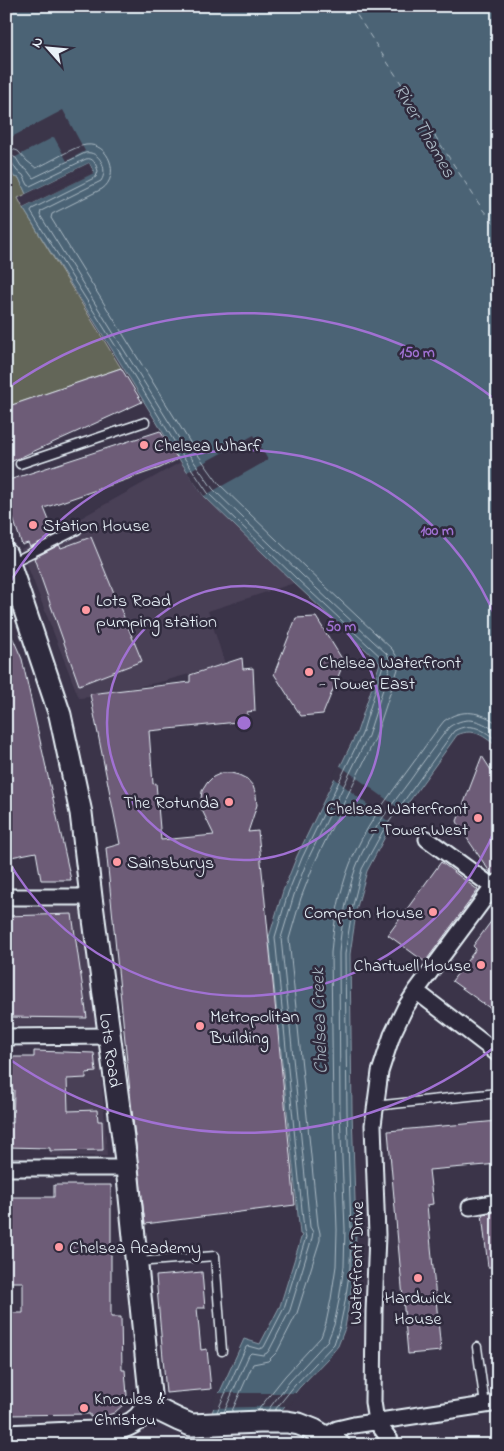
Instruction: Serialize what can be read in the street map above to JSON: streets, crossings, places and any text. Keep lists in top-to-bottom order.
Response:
{
  "streets": {
    "street": ["Lots Road", "Waterfront Drive"]
  },
  "water": ["River Thames", "Chelsea Creek"],
  "places": [
    "Chelsea Wharf",
    "Station House",
    "Lots Road pumping station",
    "Chelsea Waterfront - Tower East",
    "The Rotunda",
    "Chelsea Waterfront - Tower West",
    "Sainsburys",
    "Compton House",
    "Chartwell House",
    "Metropolitan Building",
    "Chelsea Academy",
    "Hardwick House",
    "Knowles & Christou"
  ],
  "north": "top left",
  "rings": ["150 m", "100 m", "50 m"]
}
